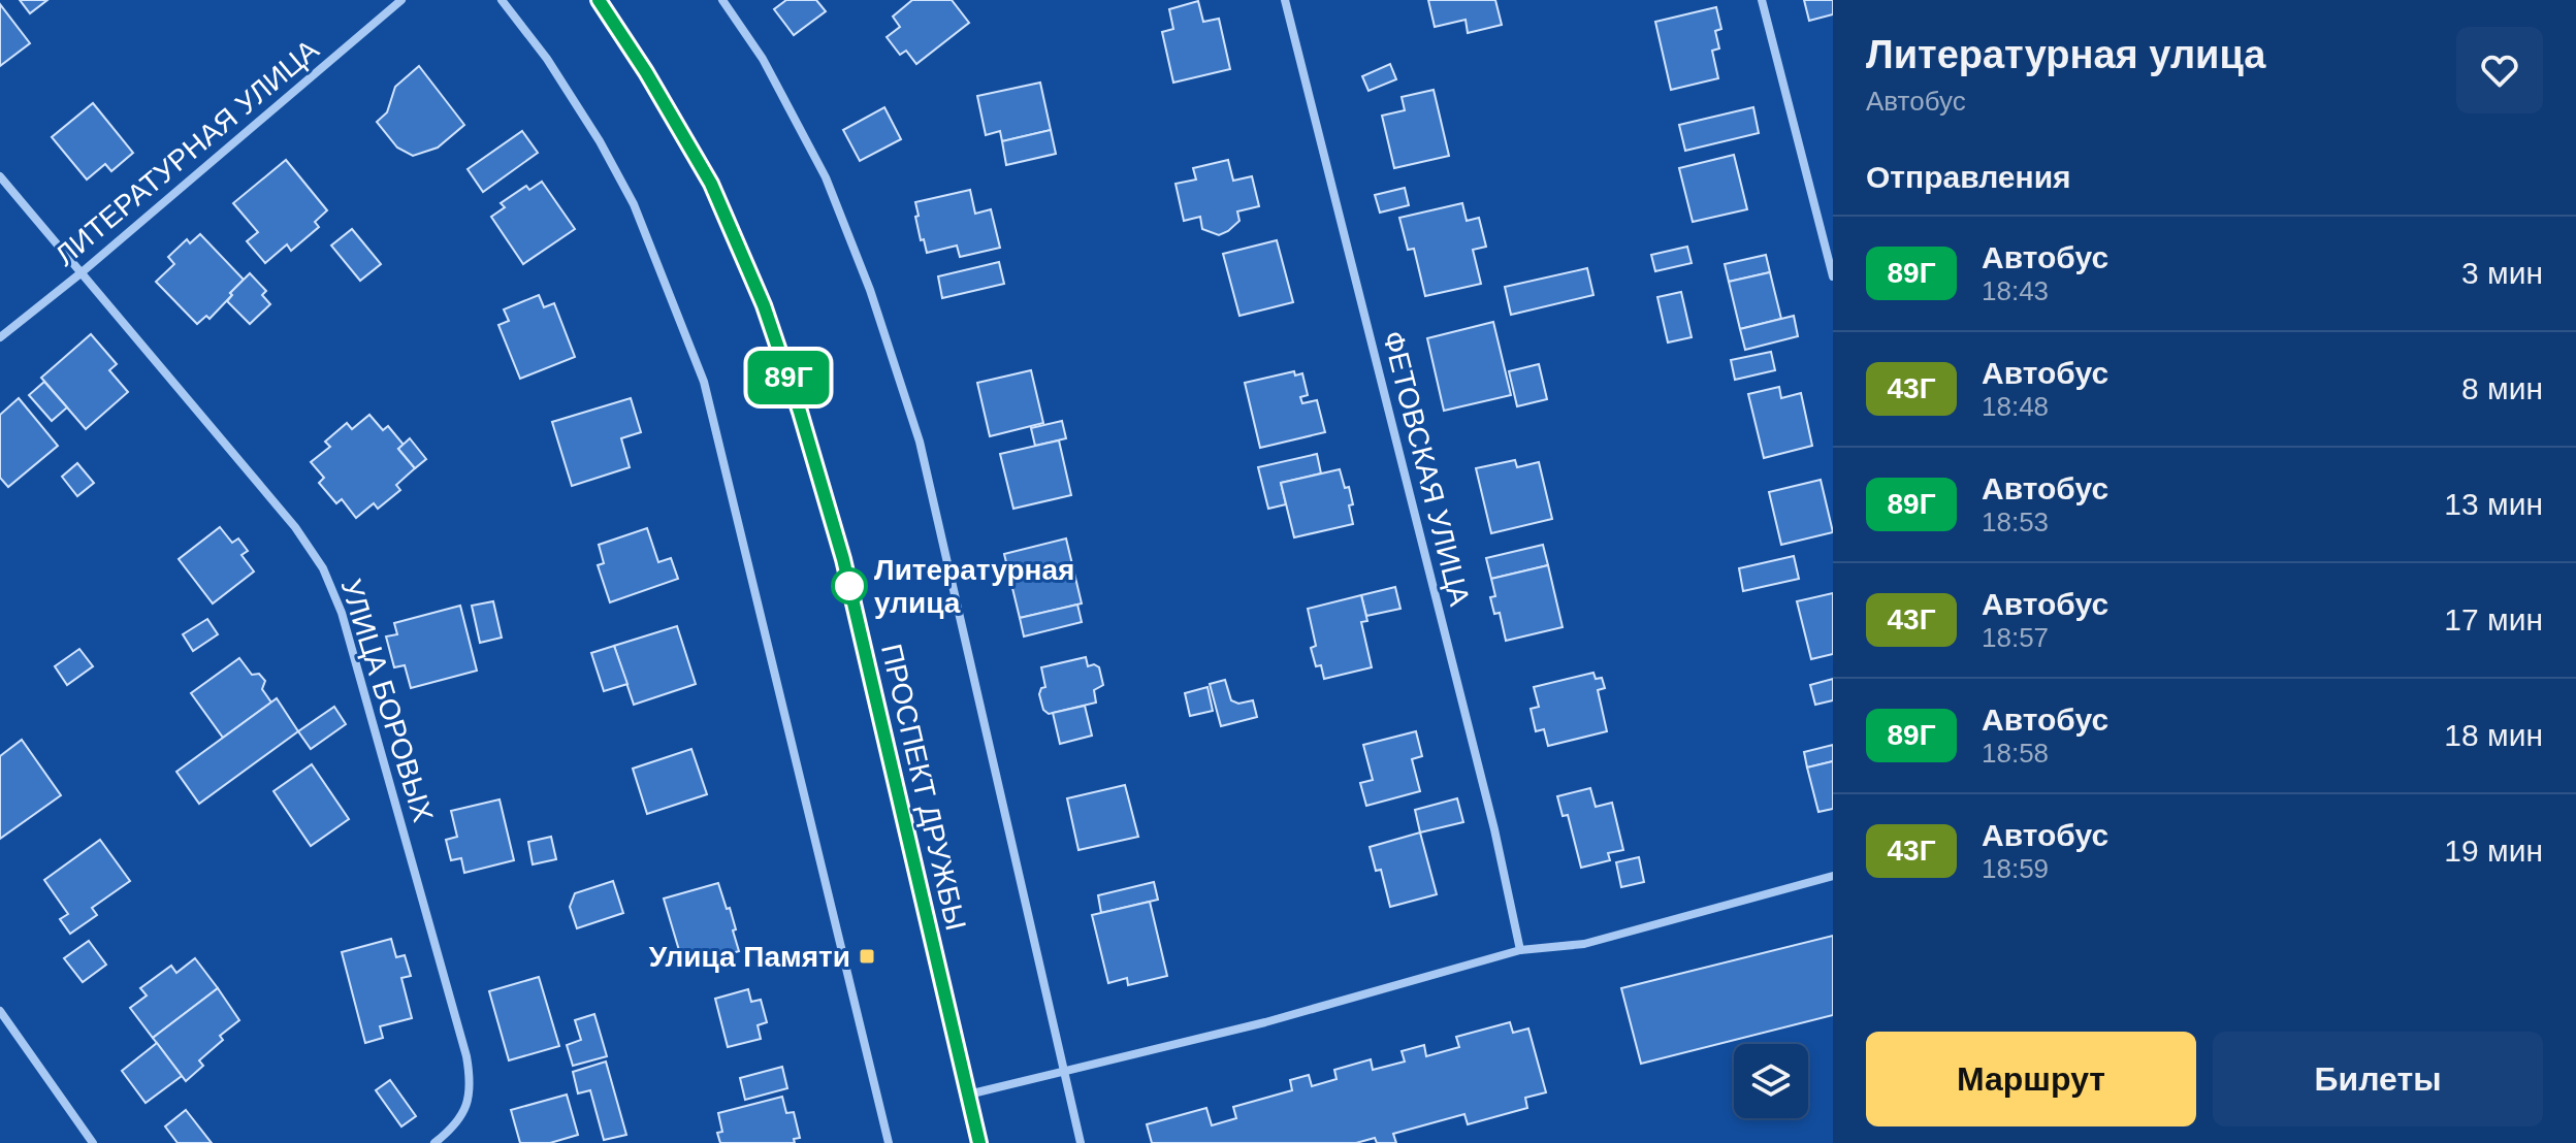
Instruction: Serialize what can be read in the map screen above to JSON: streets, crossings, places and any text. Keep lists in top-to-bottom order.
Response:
{
  "streets": {
    "main road": ["ПРОСПЕКТ ДРУЖБЫ"],
    "street": ["ЛИТЕРАТУРНАЯ УЛИЦА", "ФЕТОВСКАЯ УЛИЦА", "УЛИЦА БОРОВЫХ"]
  },
  "crossings": [
    ["ЛИТЕРАТУРНАЯ УЛИЦА", "УЛИЦА БОРОВЫХ"]
  ],
  "places": {
    "other": ["Литературная улица"],
    "transit": ["Улица Памяти"]
  },
  "lines": ["bus line 89Г"],
  "page": {
    "on_map": "89Г",
    "heading": [
      ["Литературная улица", "Автобус"],
      "Отправления"
    ],
    "list": [
      {
        "mark": "89Г",
        "name": "Автобус",
        "note": "18:43",
        "value": "3 мин"
      },
      {
        "mark": "43Г",
        "name": "Автобус",
        "note": "18:48",
        "value": "8 мин"
      },
      {
        "mark": "89Г",
        "name": "Автобус",
        "note": "18:53",
        "value": "13 мин"
      },
      {
        "mark": "43Г",
        "name": "Автобус",
        "note": "18:57",
        "value": "17 мин"
      },
      {
        "mark": "89Г",
        "name": "Автобус",
        "note": "18:58",
        "value": "18 мин"
      },
      {
        "mark": "43Г",
        "name": "Автобус",
        "note": "18:59",
        "value": "19 мин"
      }
    ],
    "buttons": ["Маршрут", "Билеты"]
  }
}
